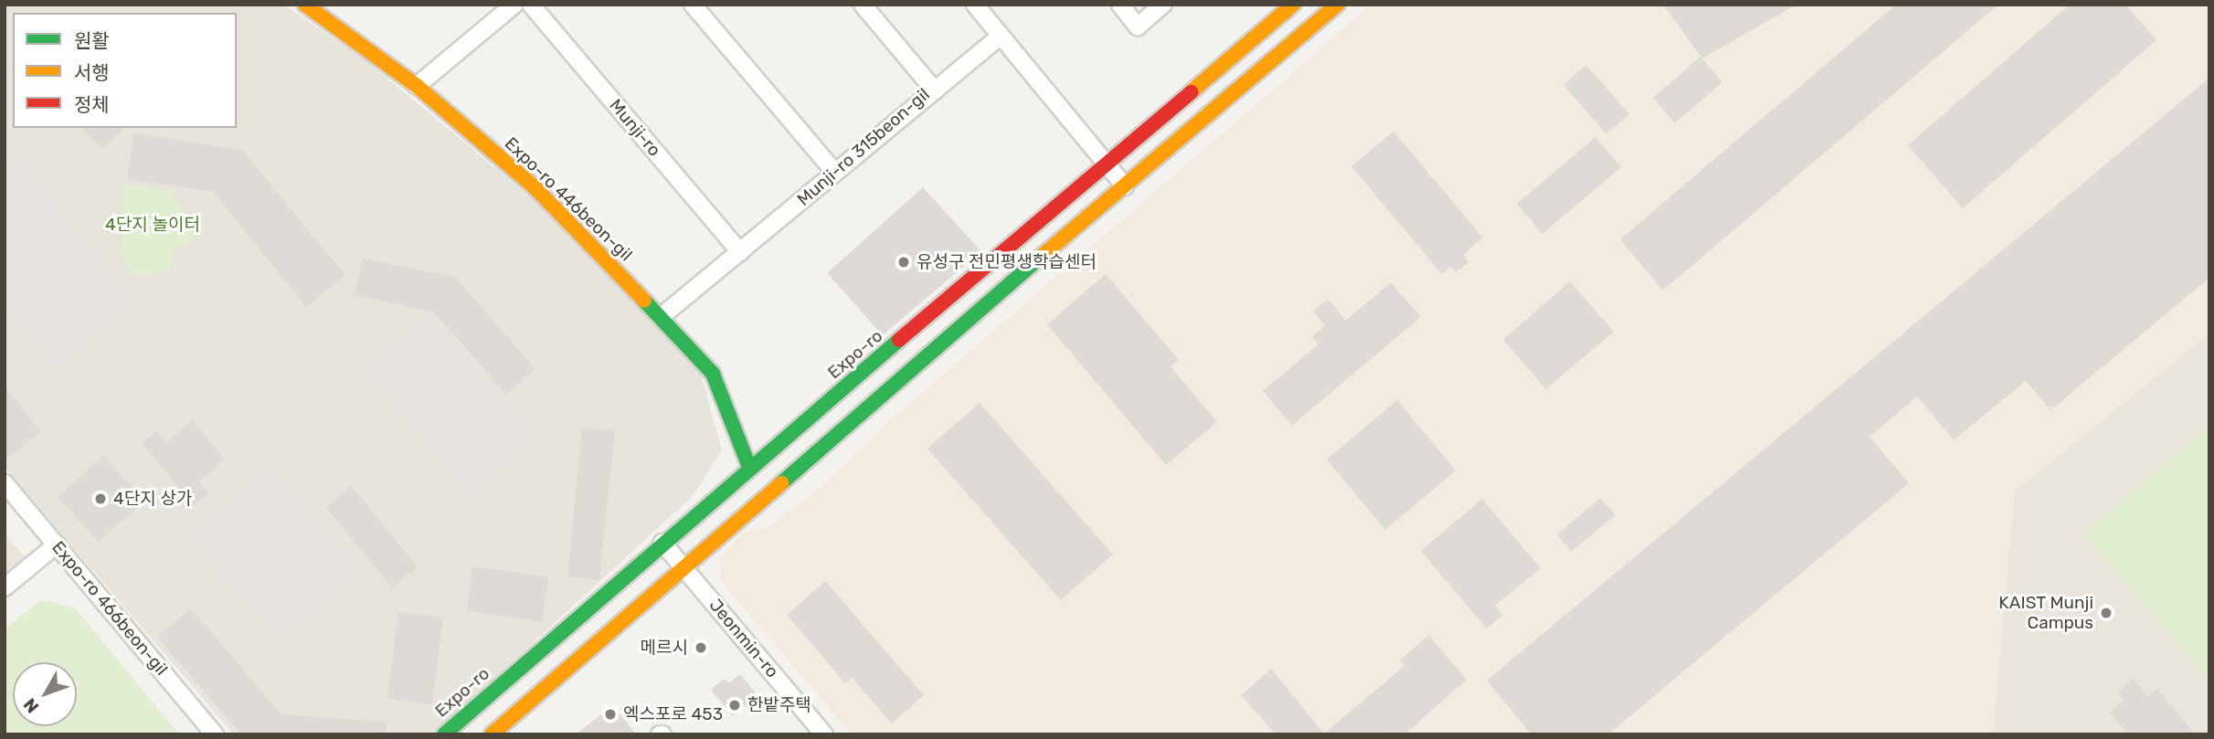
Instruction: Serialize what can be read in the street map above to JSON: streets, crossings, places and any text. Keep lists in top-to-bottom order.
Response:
{
  "streets": {
    "main road": ["Expo-ro 446beon-gil", "Expo-ro"],
    "street": [
      "Munji-ro",
      "Munji-ro 315beon-gil",
      "Expo-ro 466beon-gil",
      "Jeonmin-ro"
    ]
  },
  "crossings": [
    ["Munji-ro", "Munji-ro 315beon-gil"],
    ["Munji-ro 315beon-gil", "Expo-ro 446beon-gil"],
    ["Expo-ro 446beon-gil", "Expo-ro"],
    ["Expo-ro", "Jeonmin-ro"]
  ],
  "parks": ["4단지 놀이터"],
  "places": [
    "유성구 전민평생학습센터",
    "4단지 상가",
    "KAIST Munji Campus",
    "메르시",
    "한밭주택",
    "엑스포로 453"
  ],
  "legend": ["원활", "서행", "정체"],
  "north": "bottom left"
}
